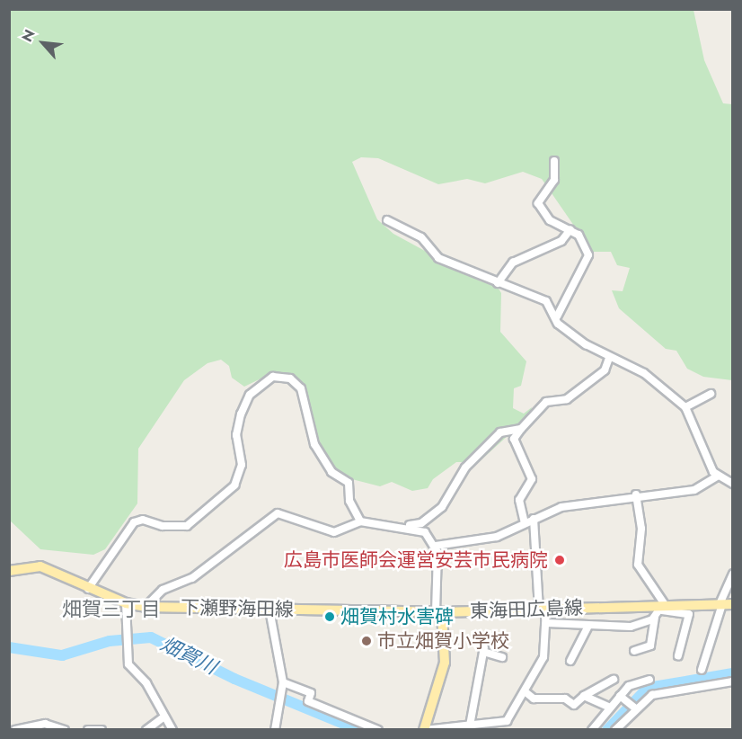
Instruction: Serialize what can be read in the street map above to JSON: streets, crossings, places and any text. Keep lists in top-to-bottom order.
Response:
{
  "streets": {
    "main road": ["下瀬野海田線", "東海田広島線"]
  },
  "crossings": [
    ["下瀬野海田線", "東海田広島線"]
  ],
  "districts": ["畑賀三丁目"],
  "water": ["畑賀川"],
  "places": ["広島市医師会運営安芸市民病院", "畑賀村水害碑", "市立畑賀小学校"],
  "north": "top left"
}
